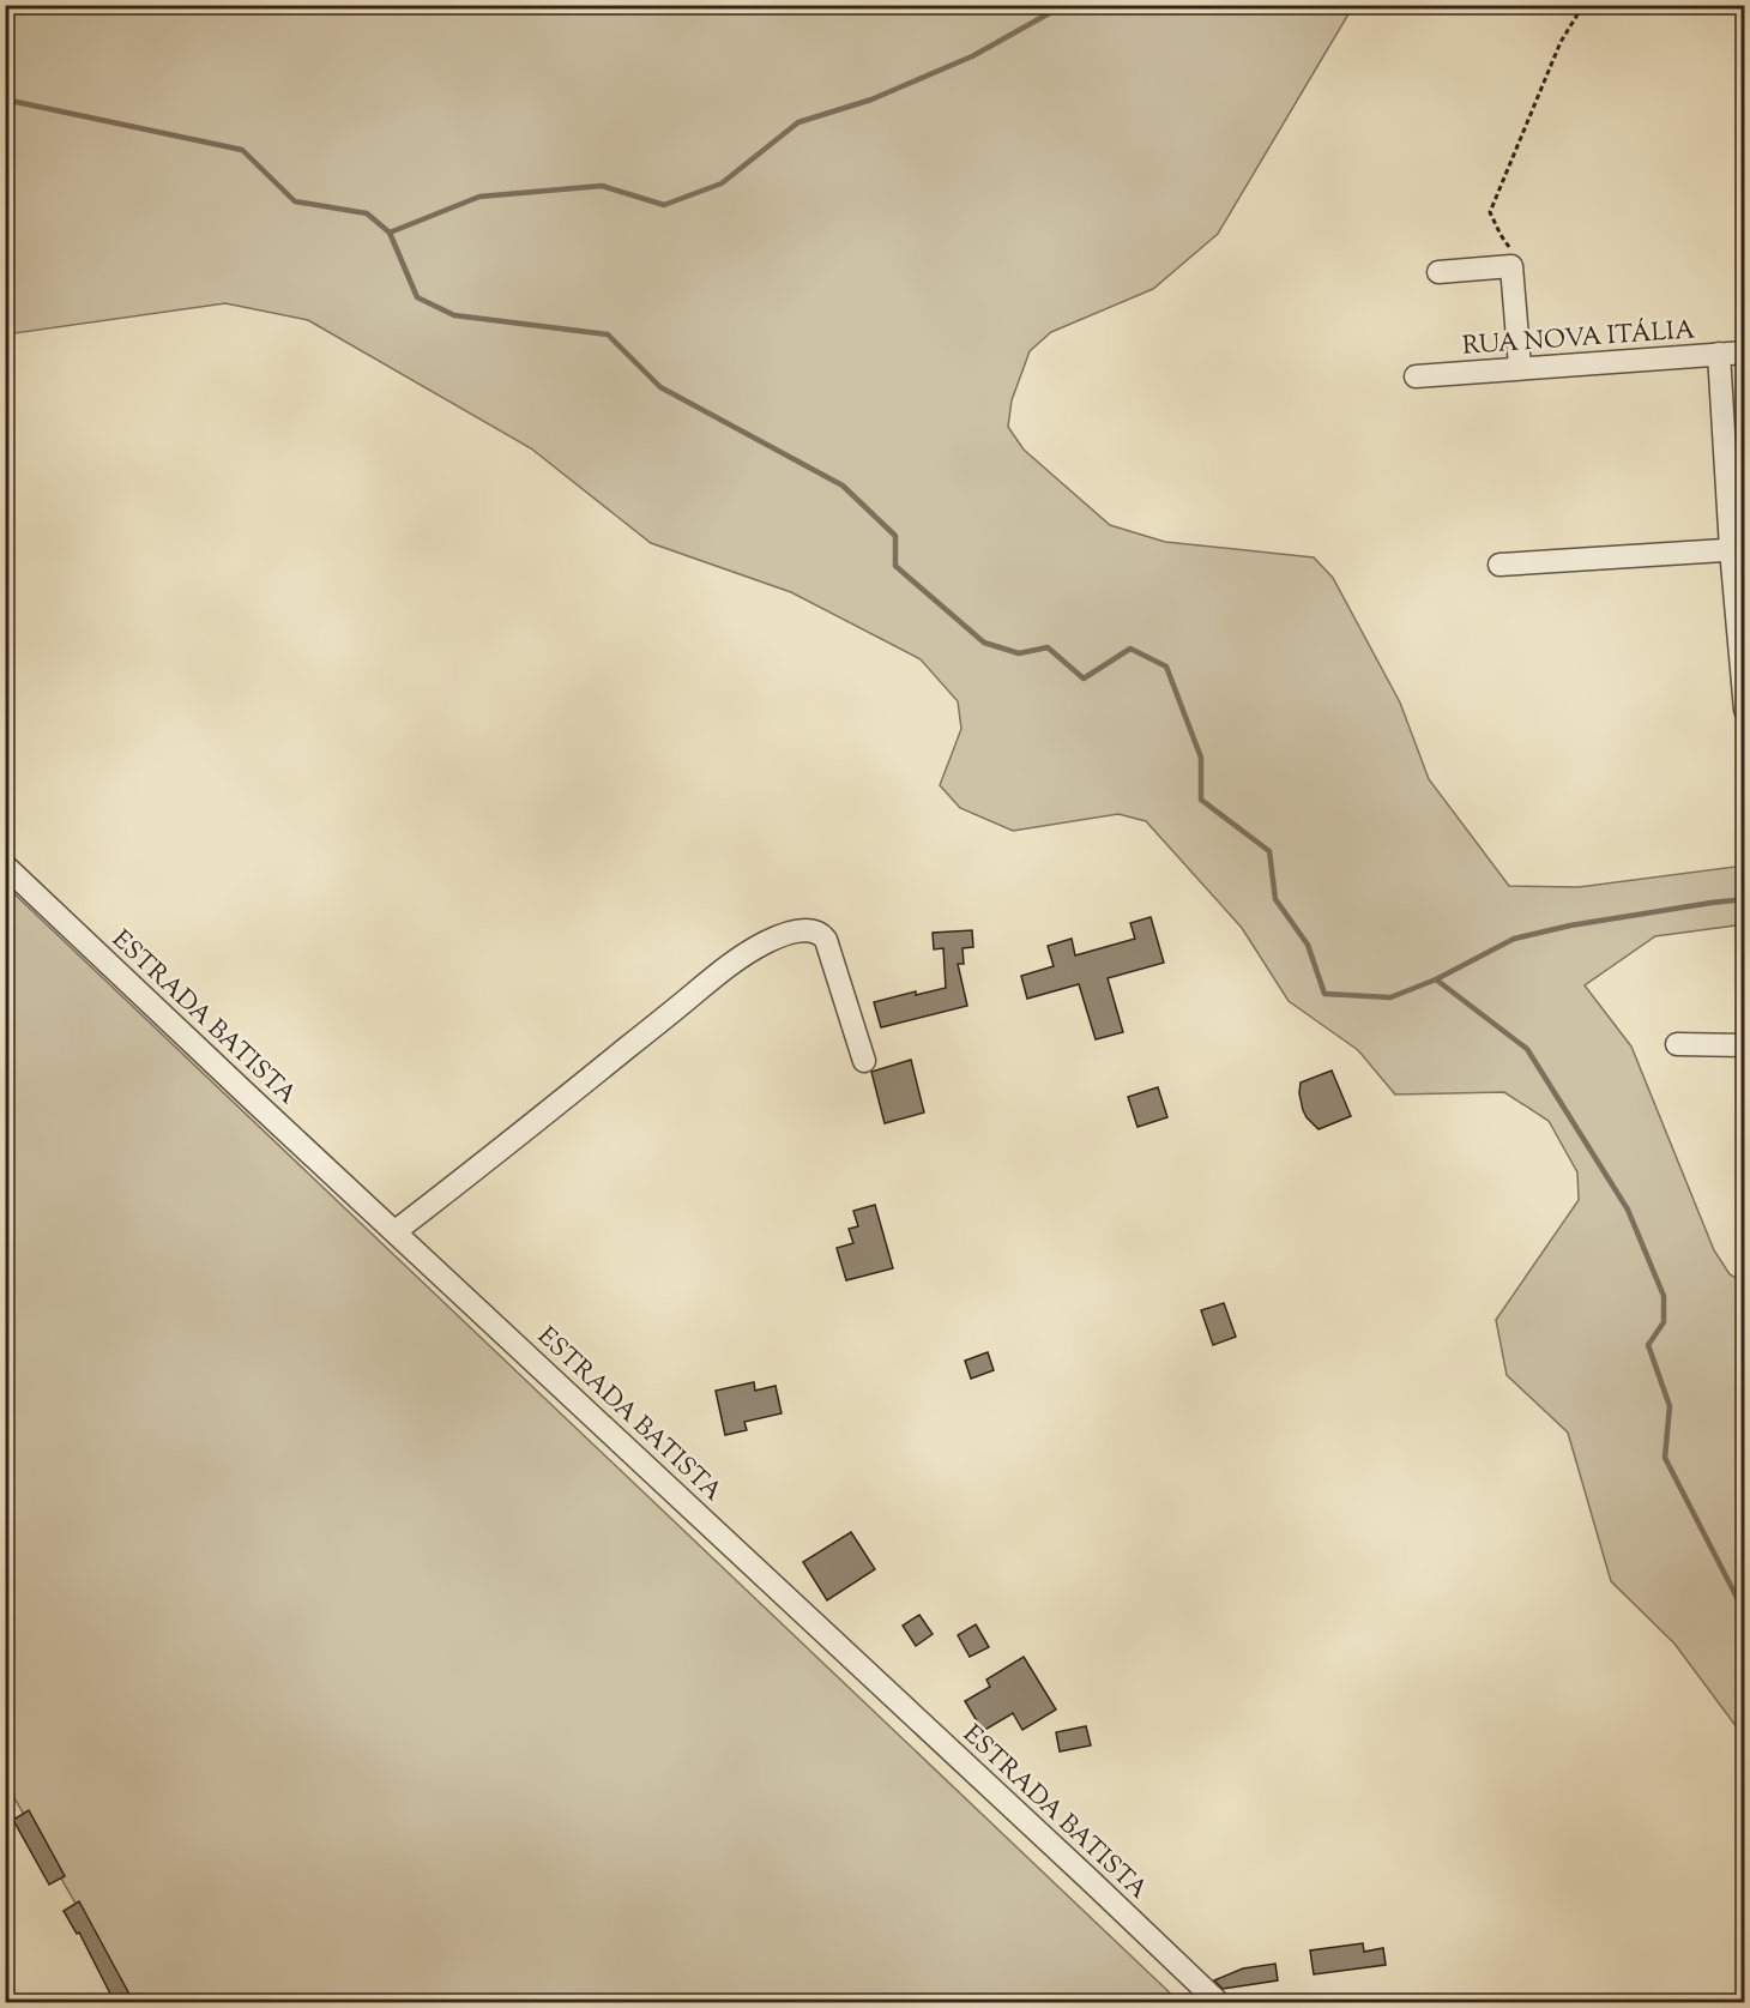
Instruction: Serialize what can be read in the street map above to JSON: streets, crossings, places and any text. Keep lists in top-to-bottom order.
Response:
{
  "streets": {
    "street": ["RUA NOVA ITÁLIA", "ESTRADA BATISTA"]
  }
}
